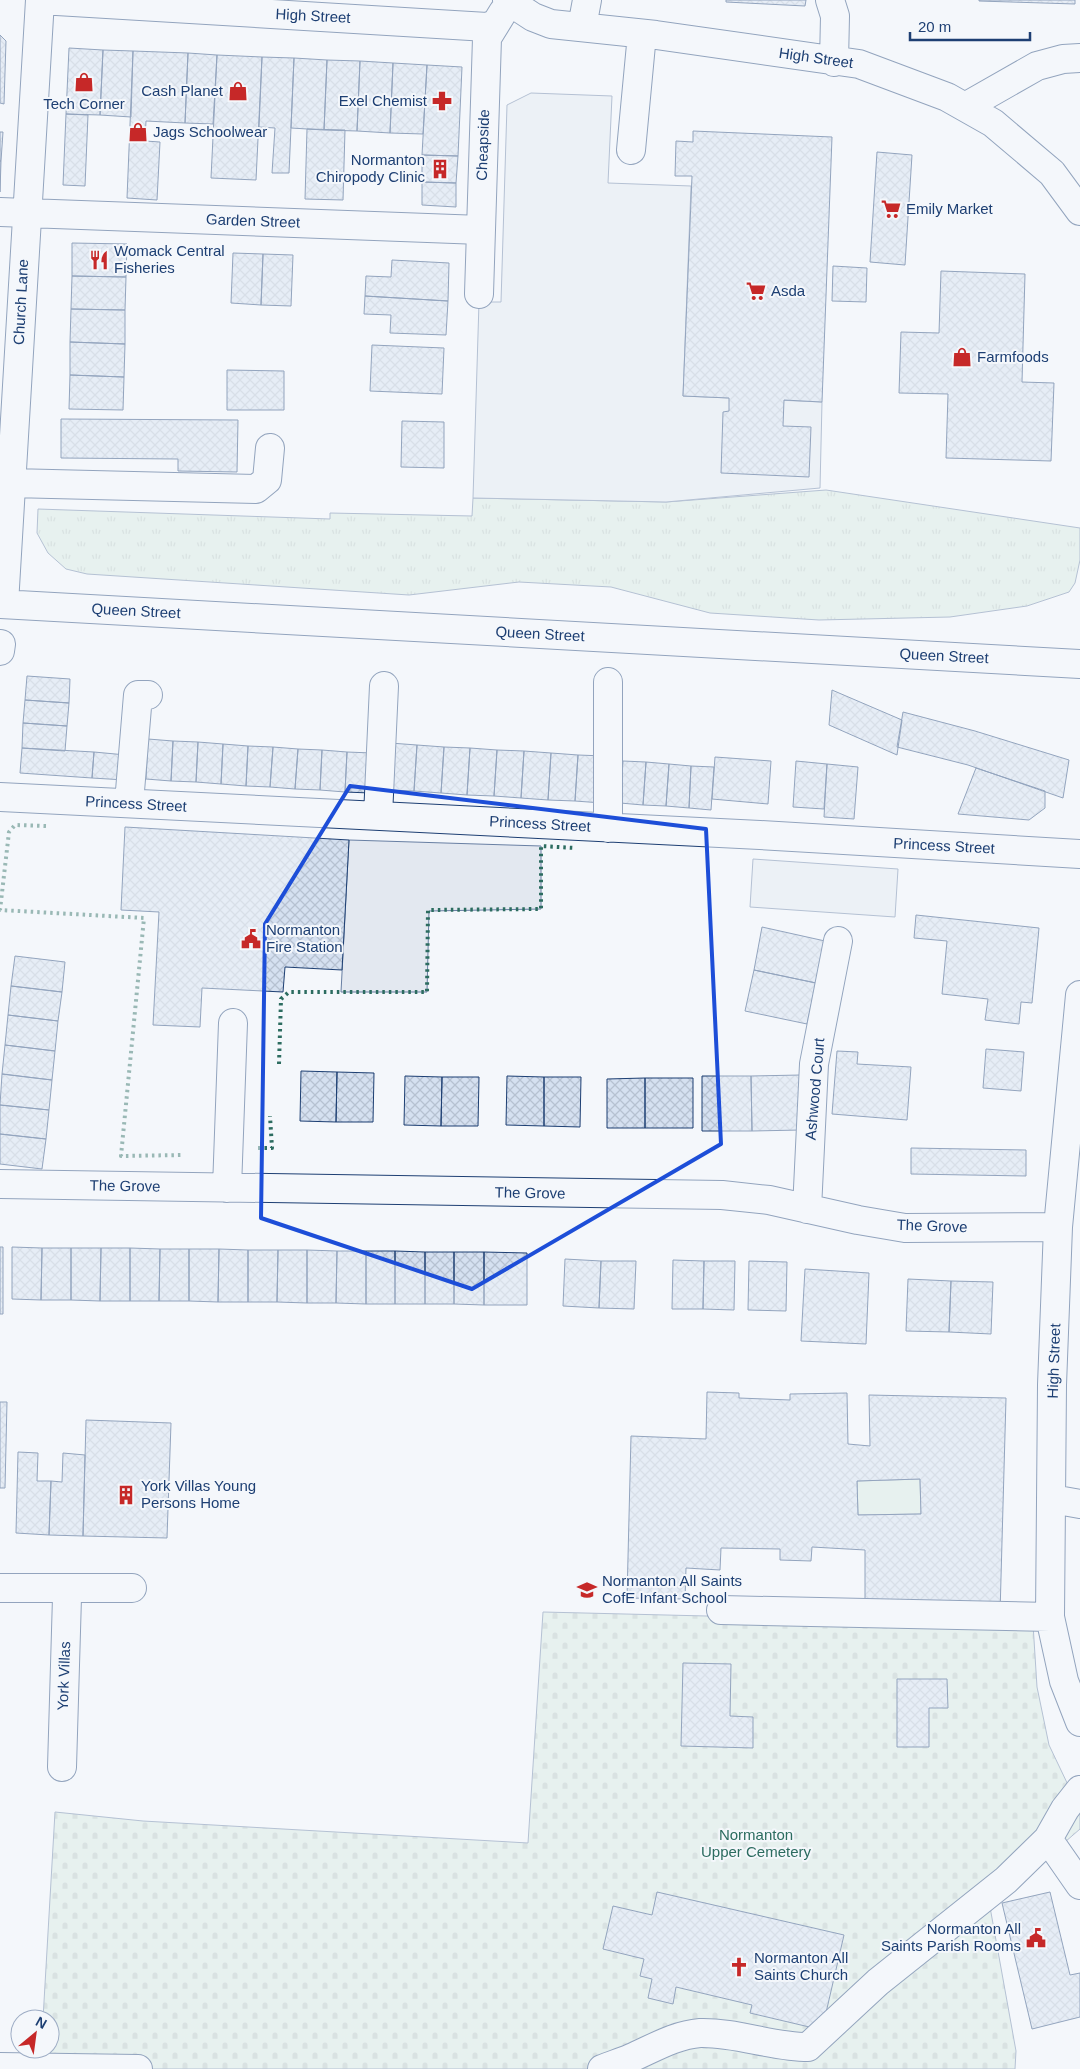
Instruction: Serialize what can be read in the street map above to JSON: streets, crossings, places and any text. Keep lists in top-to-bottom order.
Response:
{
  "streets": {
    "street": [
      "High Street",
      "Cheapside",
      "Garden Street",
      "Church Lane",
      "Queen Street",
      "Princess Street",
      "Ashwood Court",
      "The Grove",
      "York Villas"
    ]
  },
  "crossings": [
    ["High Street", "Cheapside"],
    ["High Street", "Church Lane"],
    ["High Street", "The Grove"],
    ["Cheapside", "Garden Street"],
    ["Garden Street", "Church Lane"],
    ["Church Lane", "Queen Street"],
    ["Ashwood Court", "The Grove"]
  ],
  "parks": ["Normanton Upper Cemetery"],
  "places": {
    "shop": [
      "Tech Corner",
      "Cash Planet",
      "Jags Schoolwear",
      "Farmfoods"
    ],
    "pharmacy": ["Exel Chemist"],
    "building": ["Normanton Chiropody Clinic", "York Villas Young Persons Home"],
    "supermarket": ["Emily Market", "Asda"],
    "restaurant": ["Womack Central Fisheries"],
    "public building": ["Normanton Fire Station", "Normanton All Saints Parish Rooms"],
    "school or university": ["Normanton All Saints CofE Infant School"],
    "church": ["Normanton All Saints Church"]
  },
  "scale_bar": "20 m",
  "north": "top right"
}
